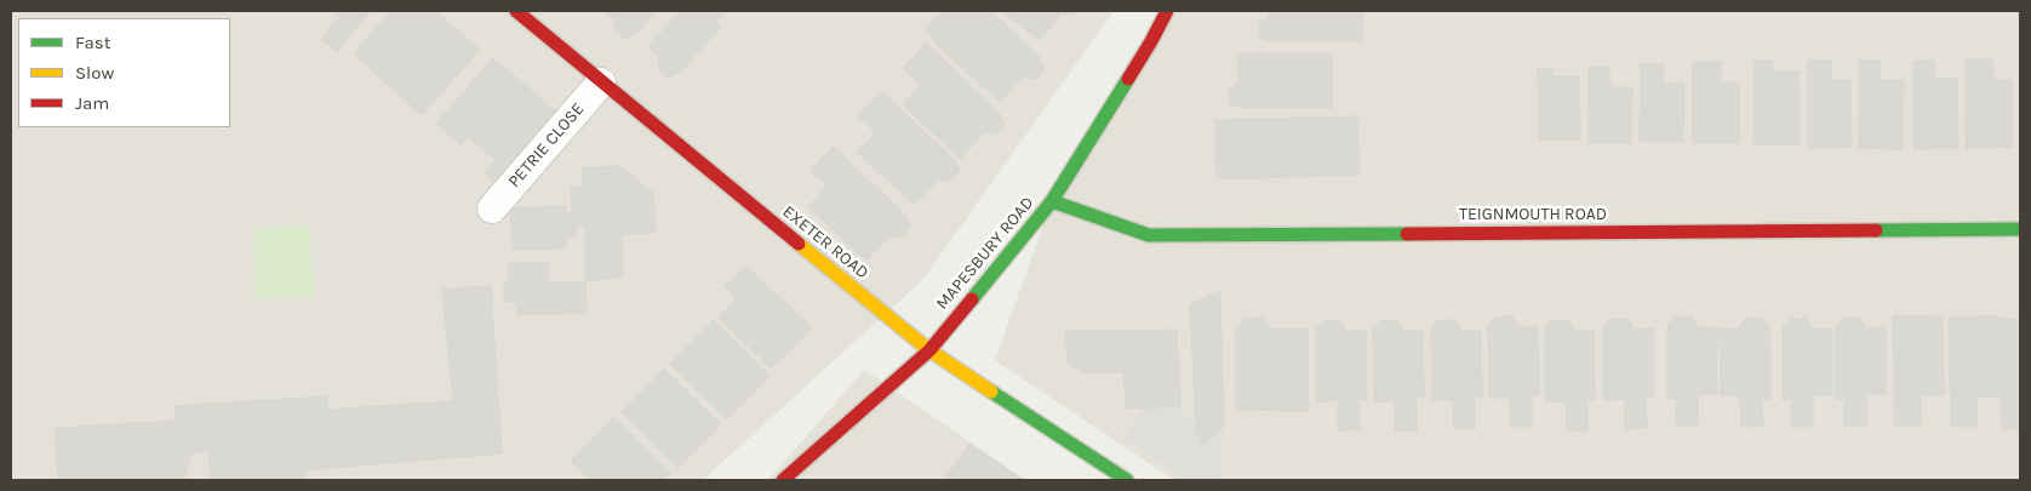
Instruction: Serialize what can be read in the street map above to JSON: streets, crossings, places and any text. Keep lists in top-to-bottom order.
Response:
{
  "streets": {
    "street": [
      "PETRIE CLOSE",
      "TEIGNMOUTH ROAD",
      "EXETER ROAD",
      "MAPESBURY ROAD"
    ]
  },
  "crossings": [
    ["PETRIE CLOSE", "EXETER ROAD"],
    ["TEIGNMOUTH ROAD", "MAPESBURY ROAD"],
    ["EXETER ROAD", "MAPESBURY ROAD"]
  ],
  "legend": ["Fast", "Slow", "Jam"]
}
